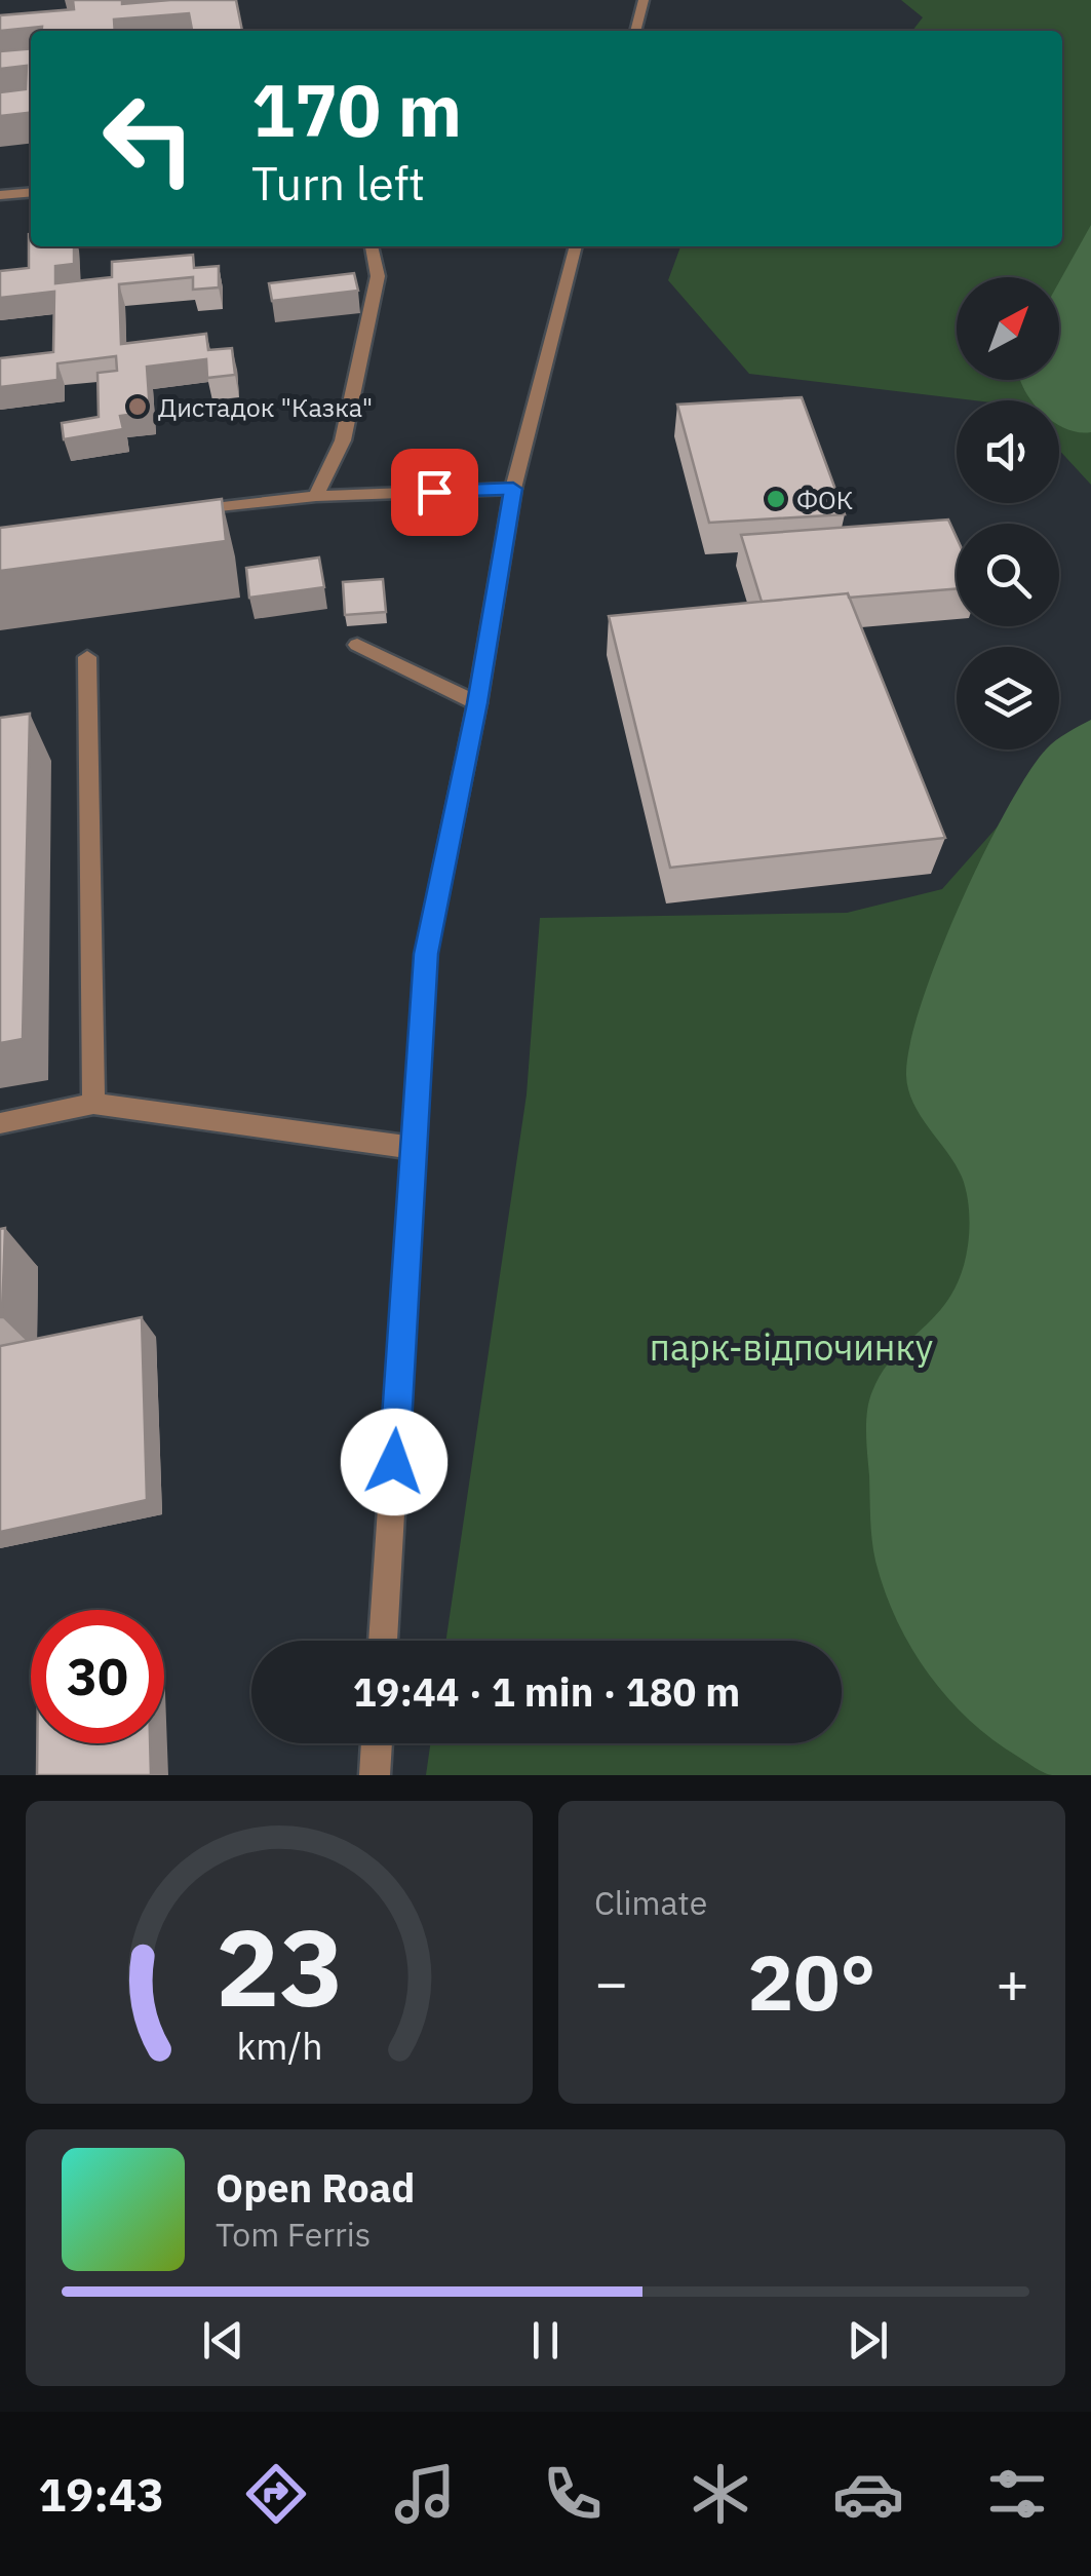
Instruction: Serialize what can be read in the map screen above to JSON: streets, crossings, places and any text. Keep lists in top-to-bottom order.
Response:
{
  "parks": ["парк-відпочинку"],
  "places": ["Дистадок \"Казка\"", "ФОК"],
  "north": "top right",
  "page": {
    "turn": ["170 m", "Turn left"],
    "limit": "30",
    "trip": "19:44 · 1 min · 180 m",
    "tile": "Climate",
    "heat": ["−", "20°", "+"],
    "song": ["Open Road", "Tom Ferris"],
    "tabs": "19:43",
    "gauge": ["23", "km/h"]
  }
}
